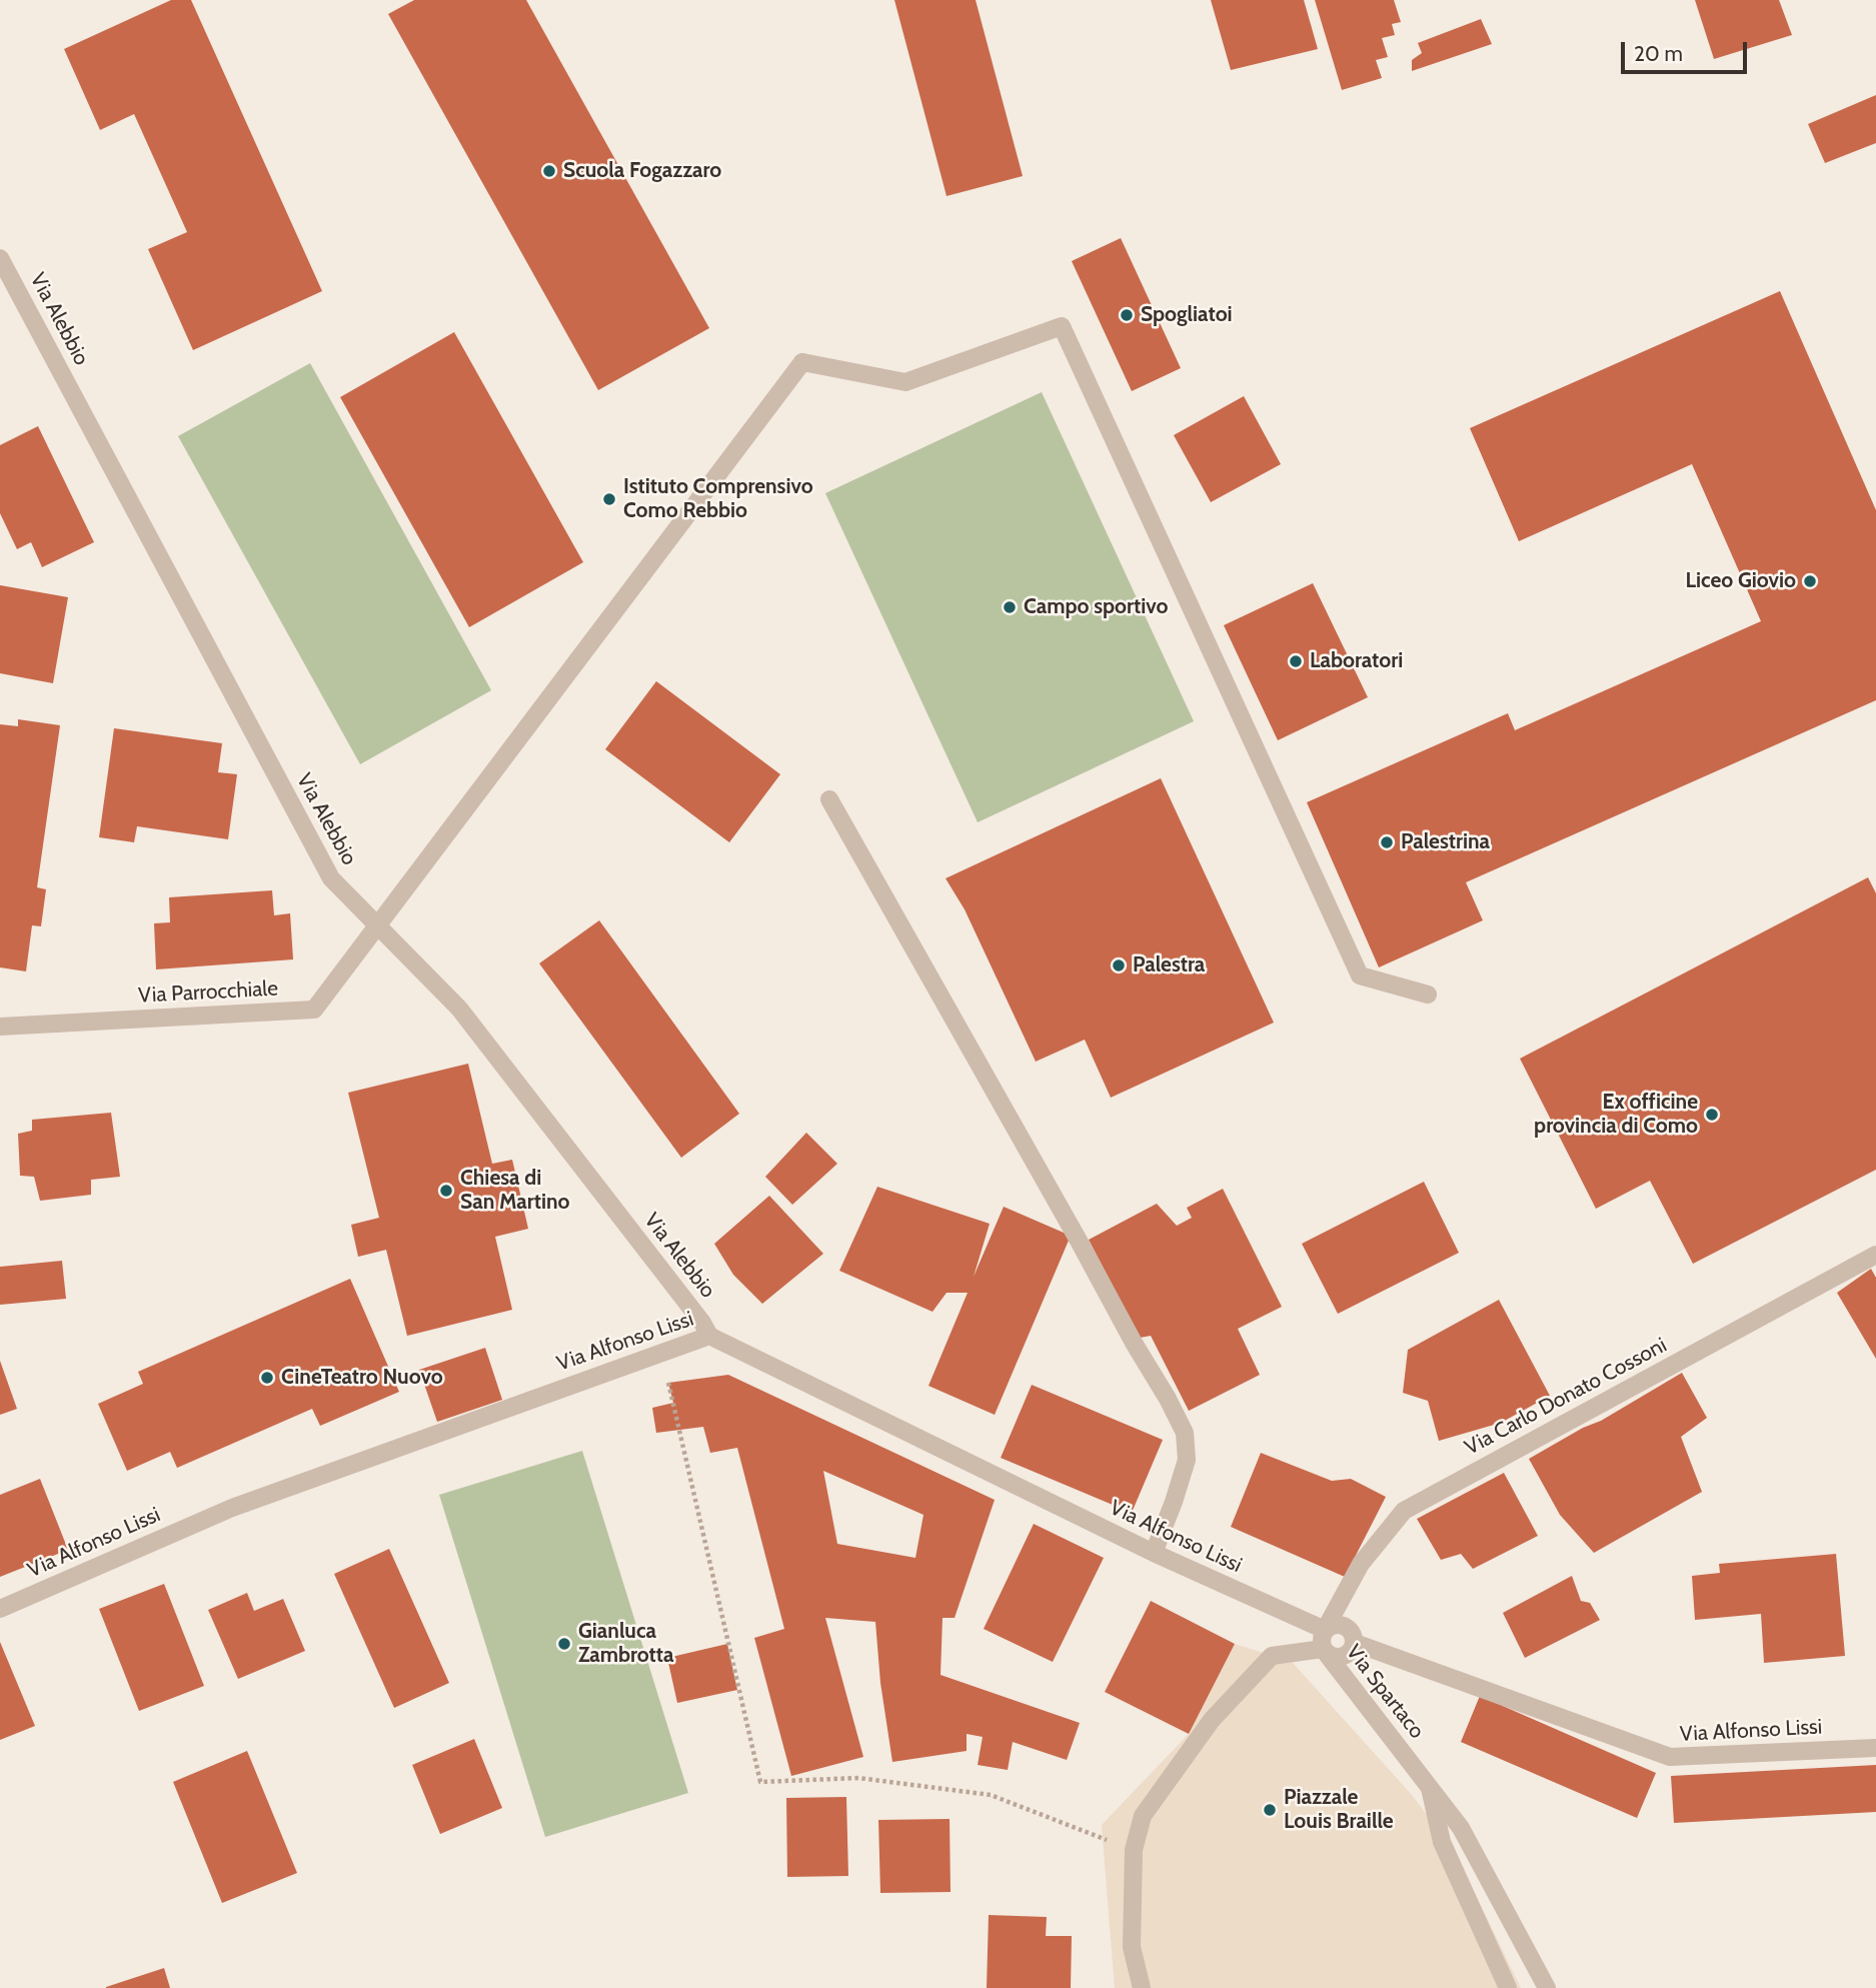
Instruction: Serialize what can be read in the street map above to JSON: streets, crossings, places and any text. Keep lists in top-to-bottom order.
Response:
{
  "streets": {
    "street": [
      "Via Alebbio",
      "Via Parrocchiale",
      "Via Alfonso Lissi",
      "Via Carlo Donato Cossoni",
      "Via Spartaco"
    ]
  },
  "crossings": [
    ["Via Alebbio", "Via Parrocchiale"],
    ["Via Alebbio", "Via Alfonso Lissi"],
    ["Via Alfonso Lissi", "Via Carlo Donato Cossoni"],
    ["Via Alfonso Lissi", "Via Spartaco"],
    ["Via Carlo Donato Cossoni", "Via Spartaco"]
  ],
  "places": [
    "Scuola Fogazzaro",
    "Spogliatoi",
    "Istituto Comprensivo Como Rebbio",
    "Liceo Giovio",
    "Campo sportivo",
    "Laboratori",
    "Palestrina",
    "Palestra",
    "Ex officine provincia di Como",
    "Chiesa di San Martino",
    "CineTeatro Nuovo",
    "Gianluca Zambrotta",
    "Piazzale Louis Braille"
  ],
  "scale_bar": "20 m"
}
